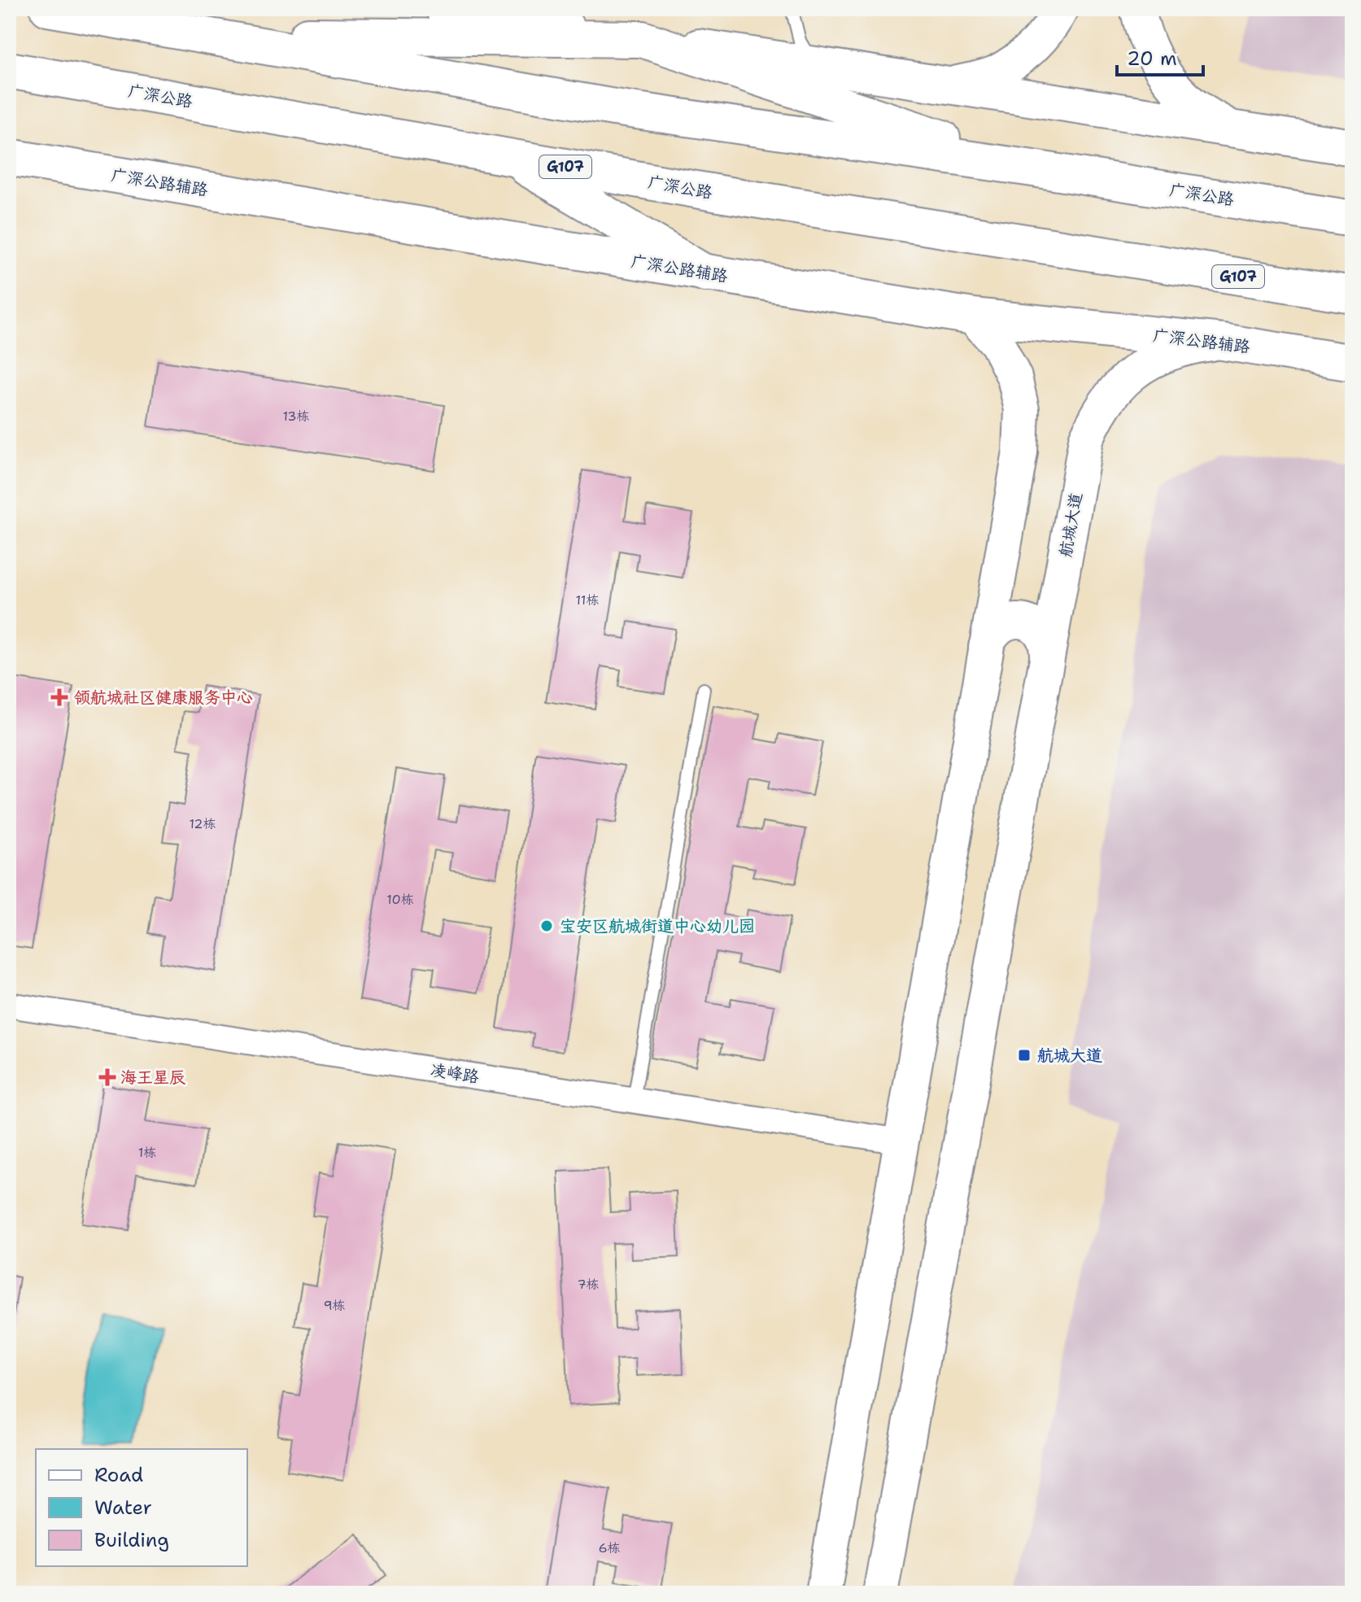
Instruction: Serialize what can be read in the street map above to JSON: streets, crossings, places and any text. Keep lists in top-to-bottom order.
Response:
{
  "streets": {
    "main road": [
      "广深公路",
      "G107",
      "广深公路辅路",
      "航城大道"
    ],
    "street": ["凌峰路"]
  },
  "crossings": [
    ["广深公路辅路", "航城大道"]
  ],
  "places": {
    "health": ["领航城社区健康服务中心", "海王星辰"],
    "other": ["宝安区航城街道中心幼儿园"],
    "transit": ["航城大道"]
  },
  "house_numbers": [
    "13栋",
    "11栋",
    "12栋",
    "10栋",
    "1栋",
    "7栋",
    "9栋",
    "6栋"
  ],
  "legend": ["Road", "Water", "Building"],
  "scale_bar": "20 m"
}
